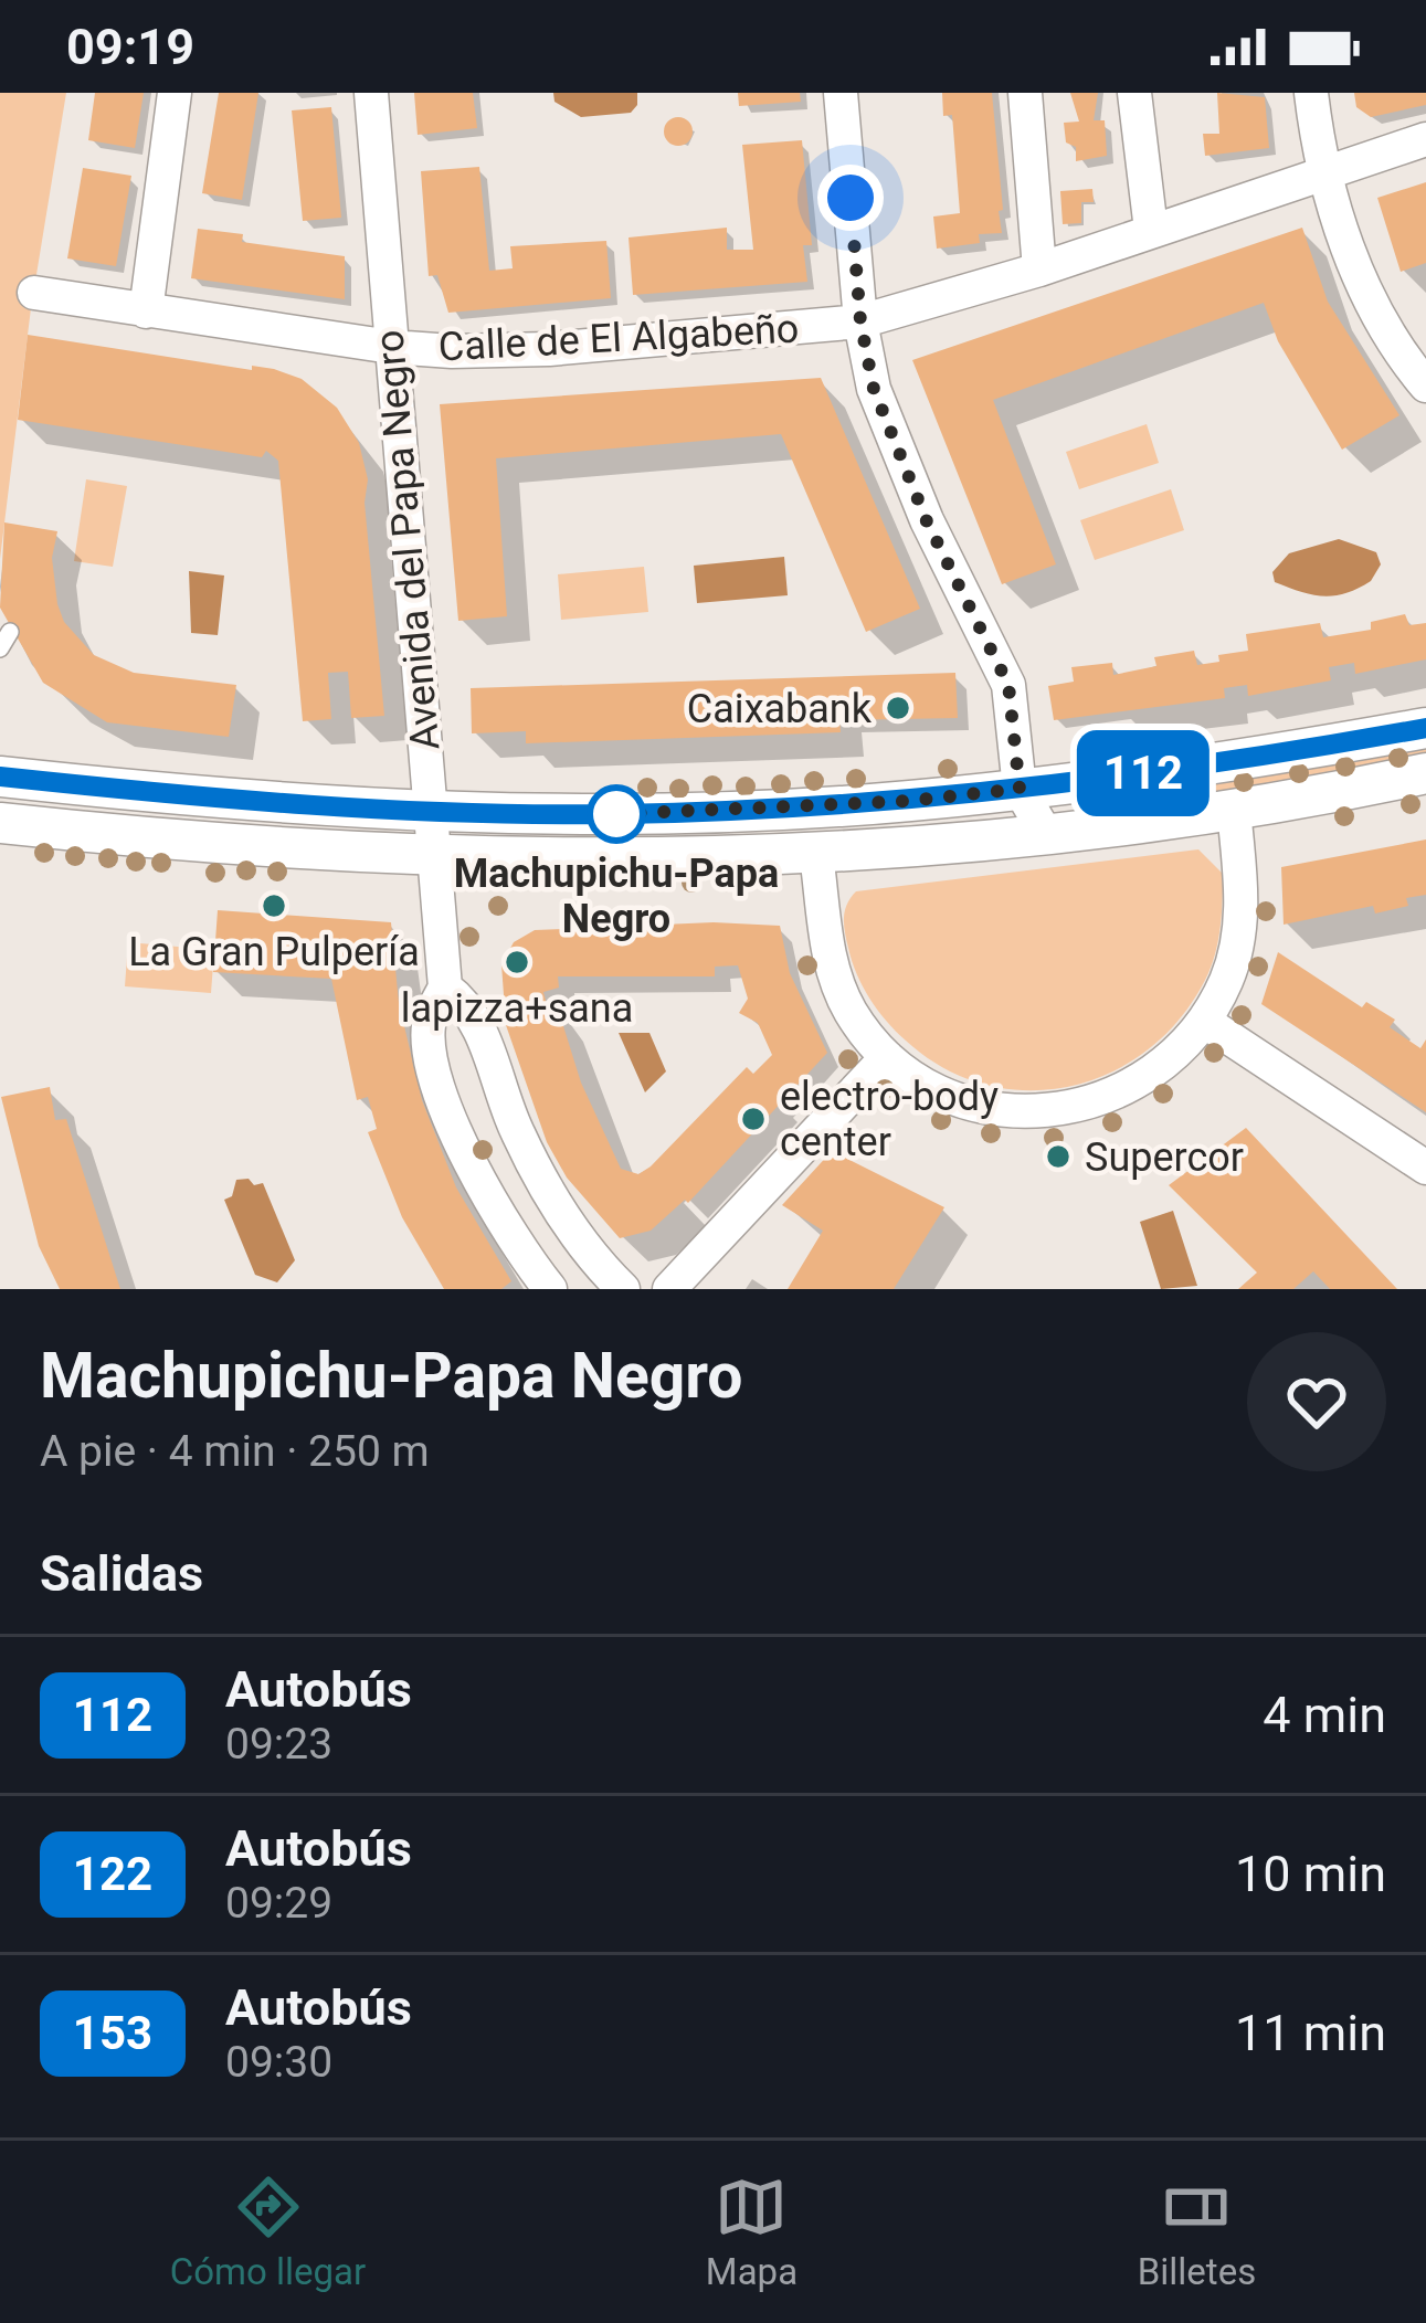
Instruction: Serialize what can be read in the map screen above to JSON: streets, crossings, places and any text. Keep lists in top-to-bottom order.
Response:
{
  "streets": {
    "street": ["Calle de El Algabeño", "Avenida del Papa Negro"]
  },
  "crossings": [
    ["Calle de El Algabeño", "Avenida del Papa Negro"]
  ],
  "places": [
    "Caixabank",
    "Machupichu-Papa Negro",
    "La Gran Pulpería",
    "lapizza+sana",
    "electro-body center",
    "Supercor"
  ],
  "lines": ["bus line 112"],
  "page": {
    "status": "09:19",
    "on_map": "112",
    "heading": [
      ["Machupichu-Papa Negro", "A pie · 4 min · 250 m"],
      "Salidas"
    ],
    "list": [
      {
        "mark": "112",
        "name": "Autobús",
        "note": "09:23",
        "value": "4 min"
      },
      {
        "mark": "122",
        "name": "Autobús",
        "note": "09:29",
        "value": "10 min"
      },
      {
        "mark": "153",
        "name": "Autobús",
        "note": "09:30",
        "value": "11 min"
      }
    ],
    "tabs": ["Cómo llegar", "Mapa", "Billetes"]
  }
}
